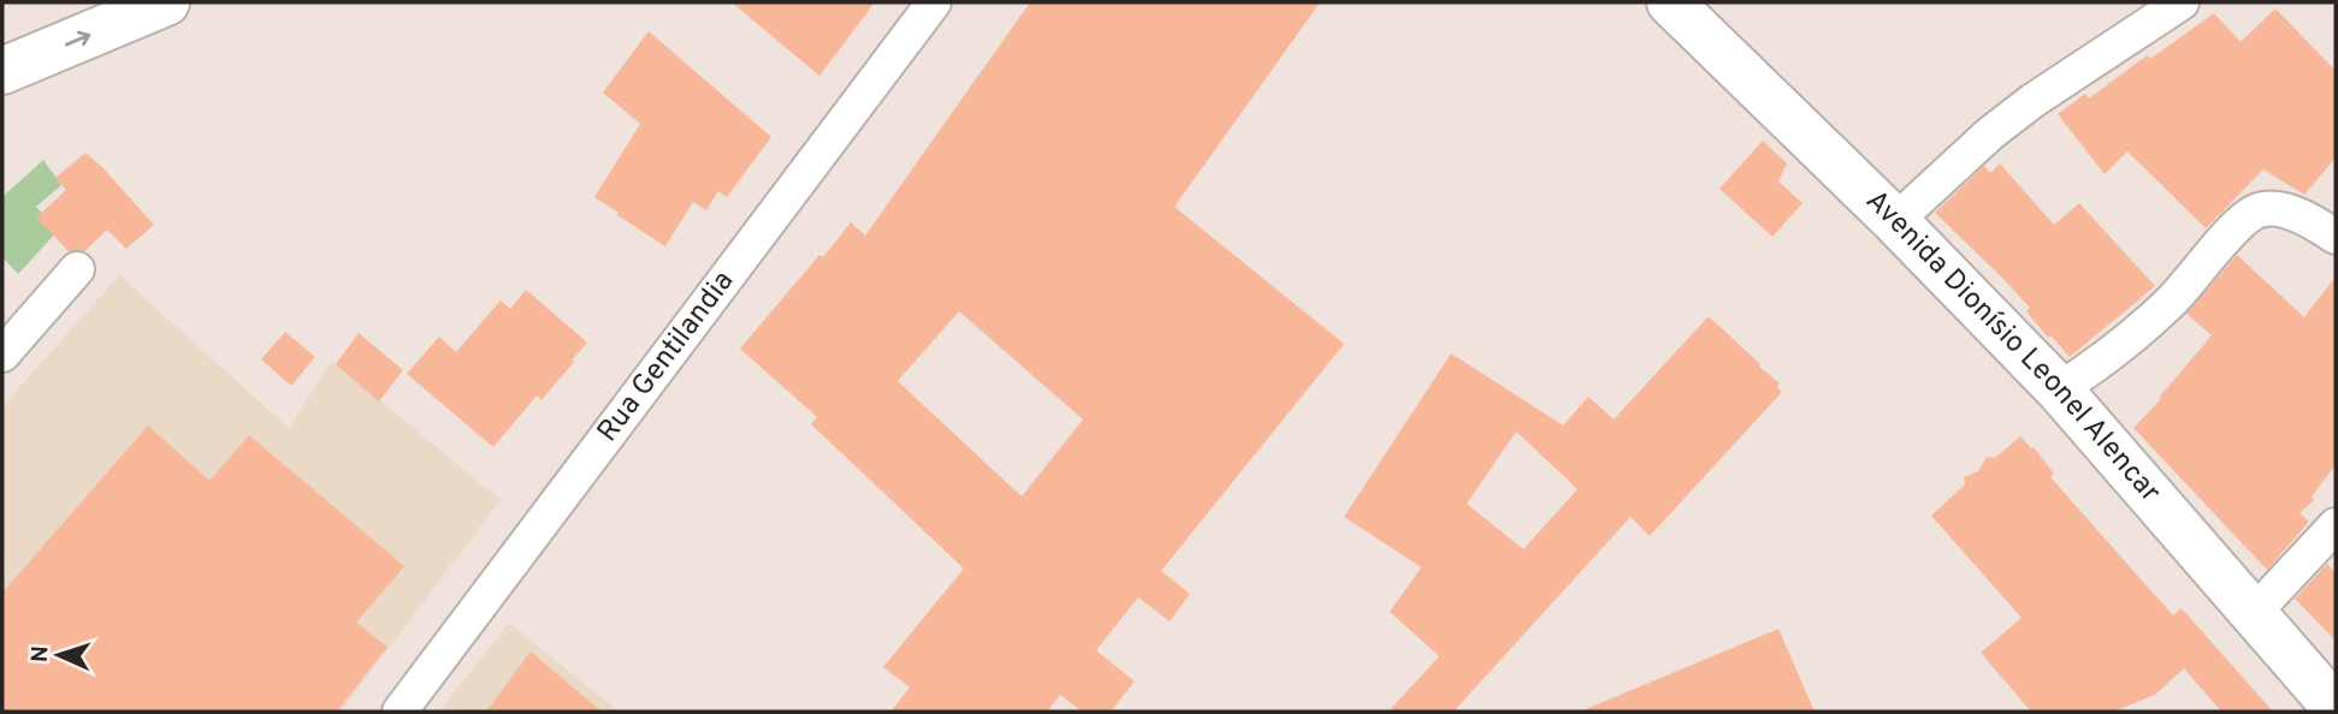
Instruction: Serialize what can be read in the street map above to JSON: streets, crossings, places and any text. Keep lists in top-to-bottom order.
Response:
{
  "streets": {
    "main road": ["Avenida Dionísio Leonel Alencar"],
    "street": ["Rua Gentilandia"]
  },
  "north": "left"
}
